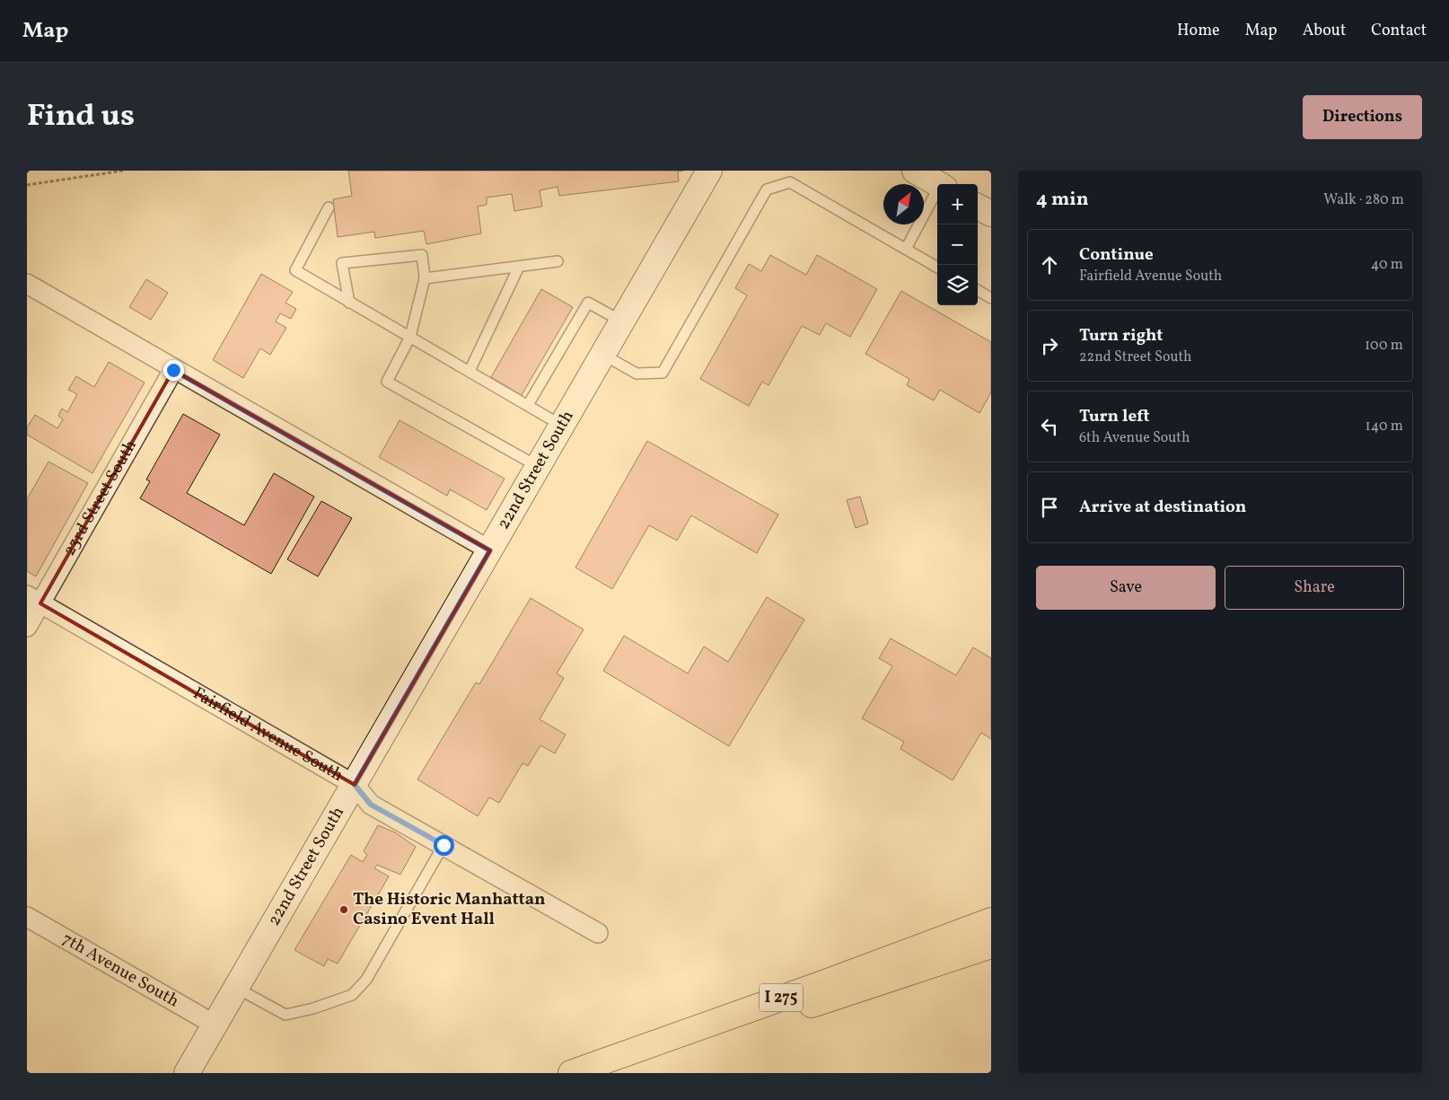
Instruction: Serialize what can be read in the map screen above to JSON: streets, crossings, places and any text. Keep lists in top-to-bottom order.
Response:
{
  "streets": {
    "highway": ["I 275"],
    "street": [
      "22nd Street South",
      "23rd Street South",
      "Fairfield Avenue South",
      "7th Avenue South"
    ]
  },
  "crossings": [
    ["22nd Street South", "Fairfield Avenue South"],
    ["22nd Street South", "7th Avenue South"],
    ["23rd Street South", "Fairfield Avenue South"]
  ],
  "places": ["The Historic Manhattan Casino Event Hall"],
  "north": "top right",
  "page": {
    "header": "Map",
    "nav": [
      "Home",
      "Map",
      "About",
      "Contact"
    ],
    "title": "Find us",
    "buttons": [
      "Directions",
      ["Save", "Share"]
    ],
    "heading": ["4 min", "Walk · 280 m"],
    "map_buttons": ["+", "−"],
    "list": [
      ["Continue", "Fairfield Avenue South", "40 m"],
      ["Turn right", "22nd Street South", "100 m"],
      ["Turn left", "6th Avenue South", "140 m"],
      "Arrive at destination"
    ]
  }
}
